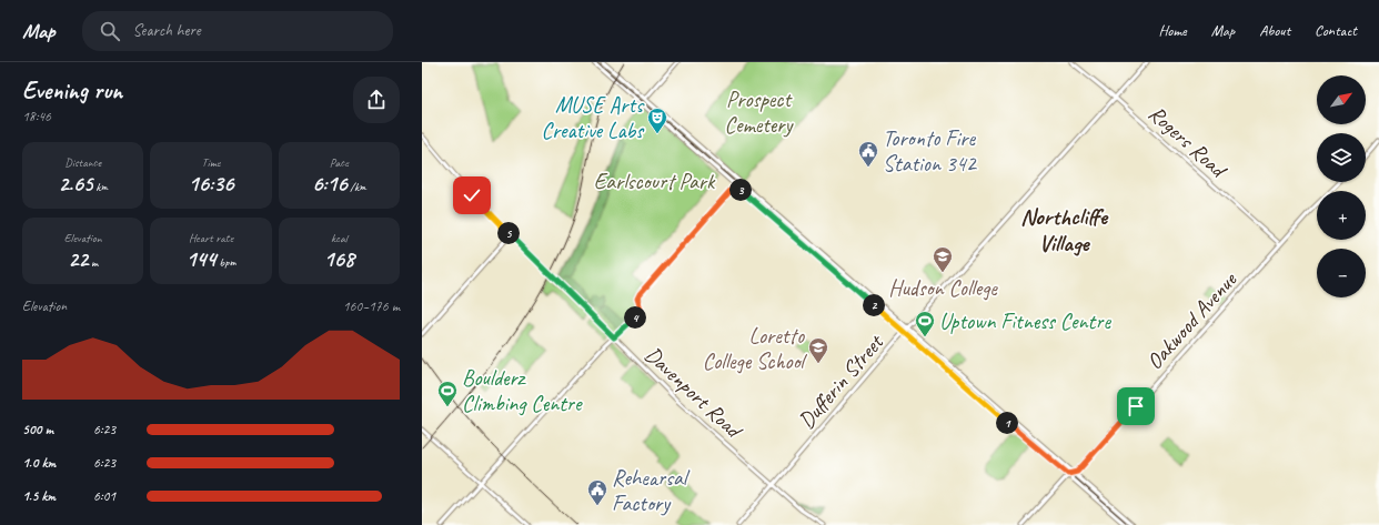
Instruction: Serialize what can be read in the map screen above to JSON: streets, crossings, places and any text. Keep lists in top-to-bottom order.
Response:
{
  "streets": {
    "main road": [
      "Rogers Road",
      "Oakwood Avenue",
      "Dufferin Street",
      "Davenport Road"
    ]
  },
  "crossings": [
    ["Rogers Road", "Oakwood Avenue"],
    ["Rogers Road", "Dufferin Street"],
    ["Dufferin Street", "Davenport Road"]
  ],
  "districts": ["Northcliffe Village"],
  "parks": ["Prospect Cemetery", "Earlscourt Park"],
  "places": {
    "theatre": ["MUSE Arts Creative Labs"],
    "public building": ["Toronto Fire Station 342", "Rehearsal Factory"],
    "school or university": ["Hudson College", "Loretto College School"],
    "sports": ["Uptown Fitness Centre", "Boulderz Climbing Centre"]
  },
  "north": "top right",
  "page": {
    "header": "Map",
    "search": "Search here",
    "nav": [
      "Home",
      "Map",
      "About",
      "Contact"
    ],
    "heading": ["Evening run", "18:46"],
    "map_buttons": ["+", "−"],
    "stats": [
      ["Distance", "2.65 km"],
      ["Time", "16:36"],
      ["Pace", "6:16 /km"],
      ["Elevation", "22 m"],
      ["Heart rate", "144 bpm"],
      ["kcal", "168"]
    ],
    "pins": [
      "3",
      "5",
      "2",
      "4",
      "1"
    ],
    "chart": ["Elevation", "160–176 m"],
    "list": [
      {
        "name": "500 m",
        "note": "6:23"
      },
      {
        "name": "1.0 km",
        "note": "6:23"
      },
      {
        "name": "1.5 km",
        "note": "6:01"
      }
    ]
  }
}
